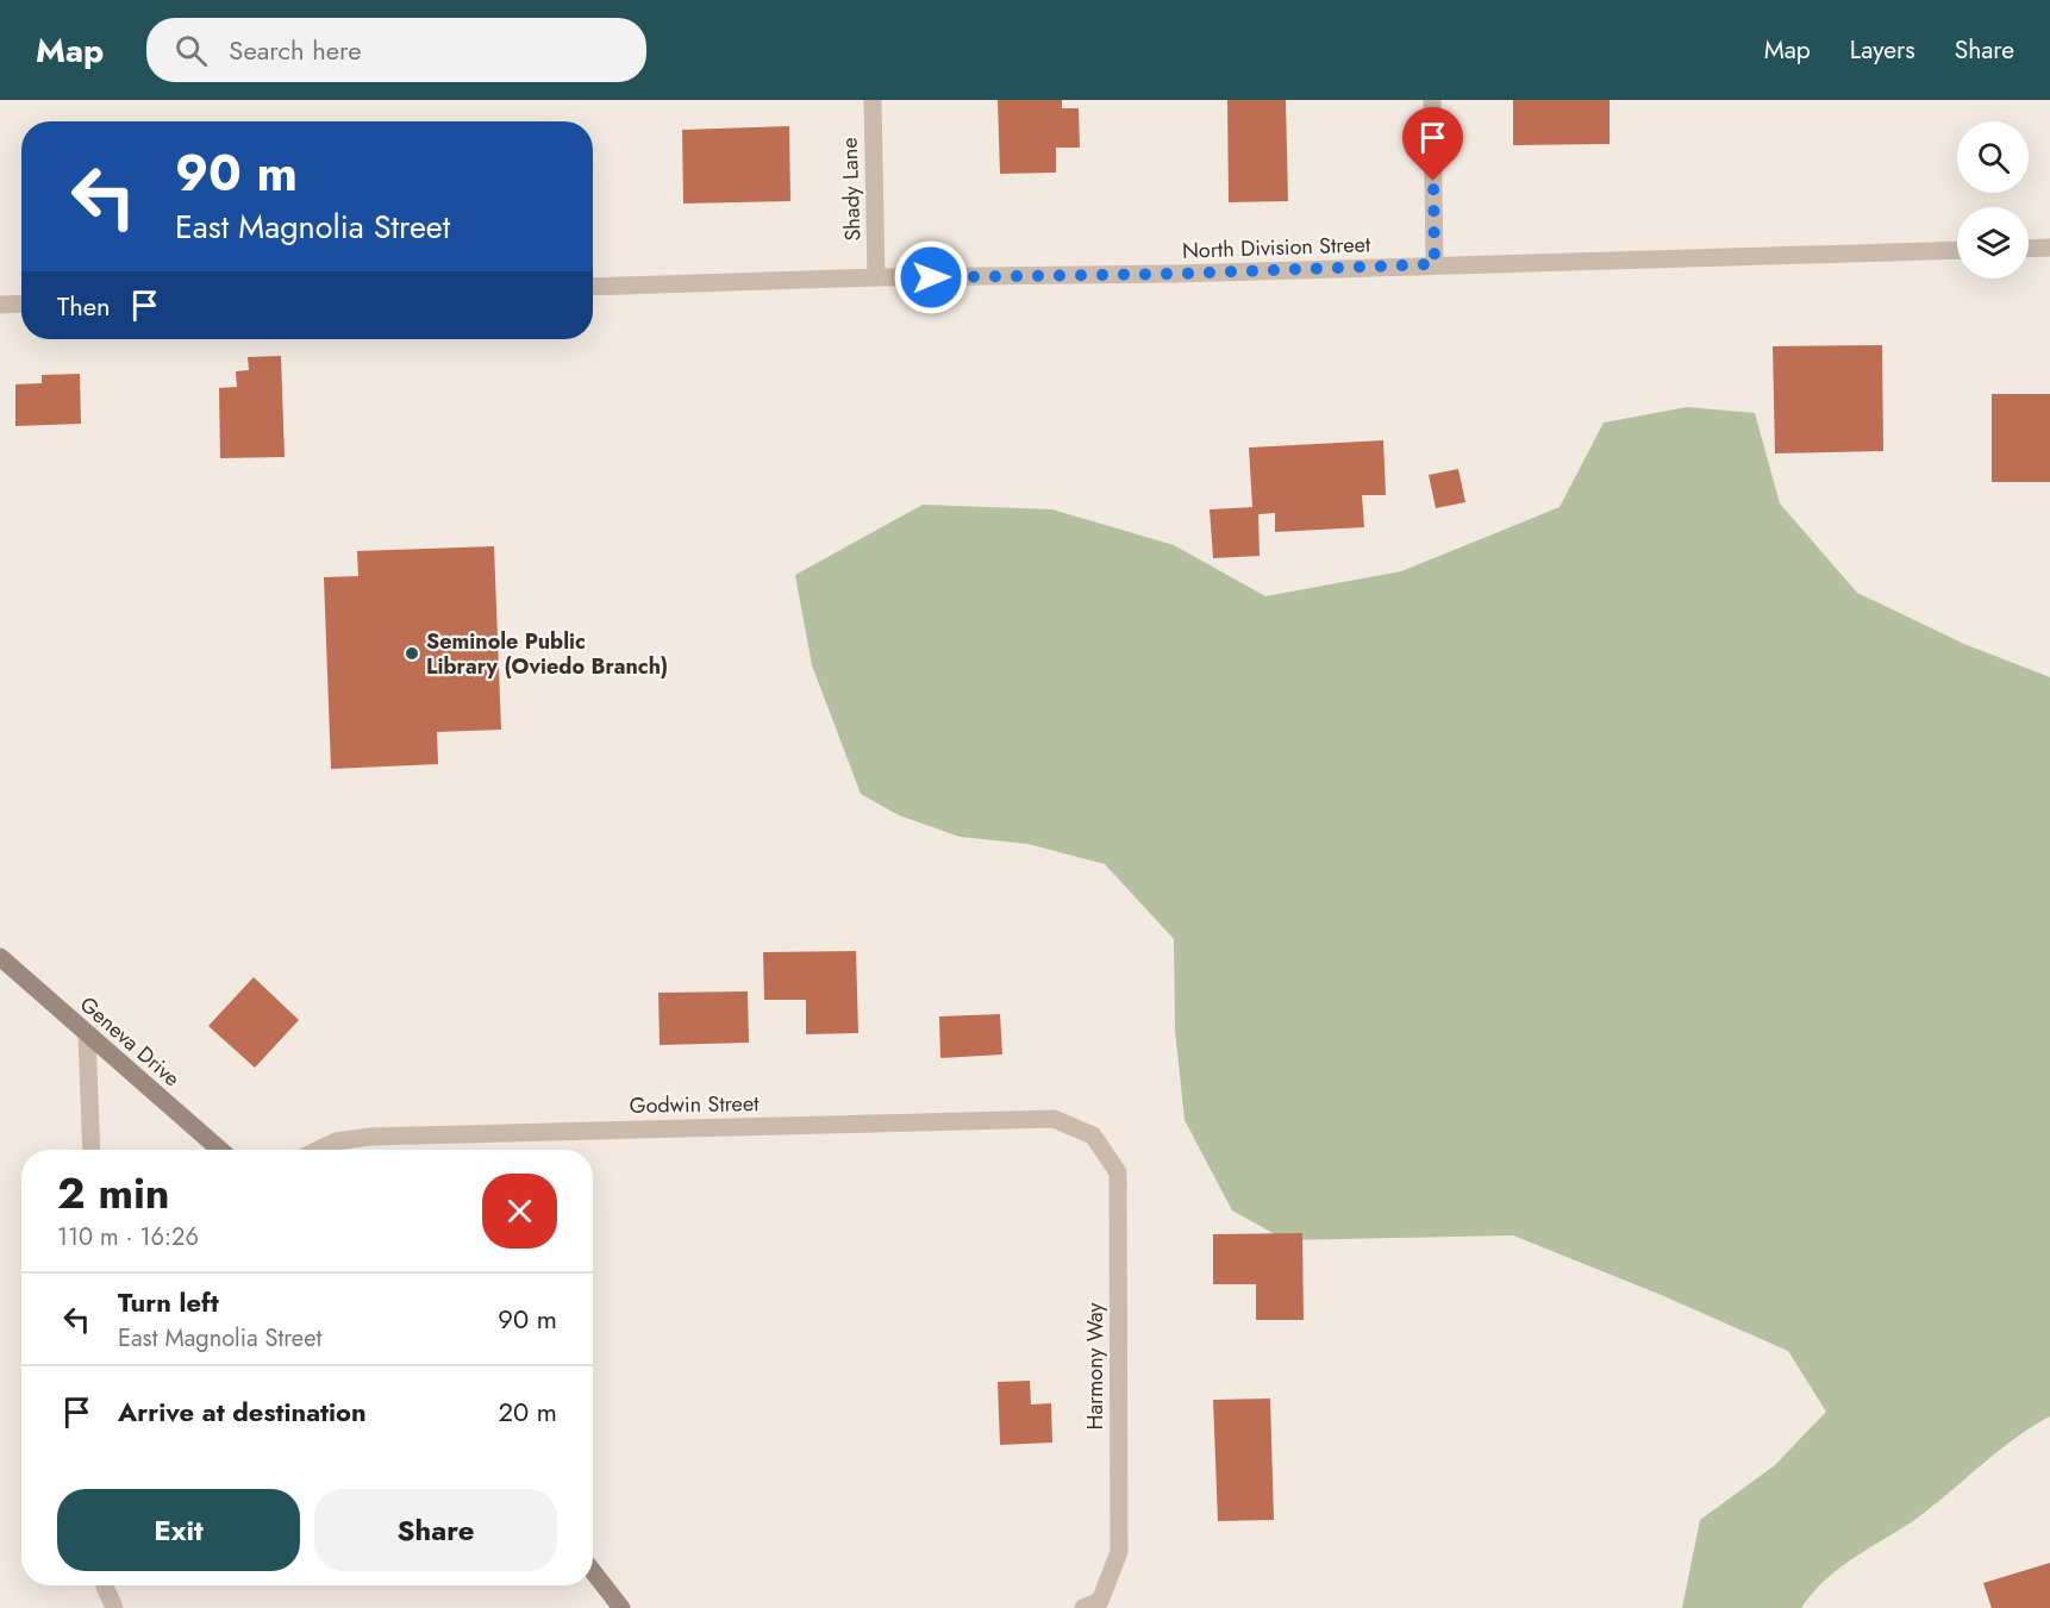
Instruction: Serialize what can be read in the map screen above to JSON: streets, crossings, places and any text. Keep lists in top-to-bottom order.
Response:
{
  "streets": {
    "main road": ["Geneva Drive"],
    "street": [
      "Shady Lane",
      "North Division Street",
      "Godwin Street",
      "Harmony Way"
    ]
  },
  "crossings": [
    ["Shady Lane", "North Division Street"],
    ["Godwin Street", "Harmony Way"]
  ],
  "places": ["Seminole Public Library (Oviedo Branch)"],
  "page": {
    "header": "Map",
    "search": "Search here",
    "nav": ["Map", "Layers", "Share"],
    "turn": ["90 m", "East Magnolia Street"],
    "then": "Then",
    "heading": ["2 min", "110 m · 16:26"],
    "list": [
      {
        "name": "Turn left",
        "note": "East Magnolia Street",
        "value": "90 m"
      },
      {
        "name": "Arrive at destination",
        "value": "20 m"
      }
    ],
    "buttons": ["Exit", "Share"]
  }
}
